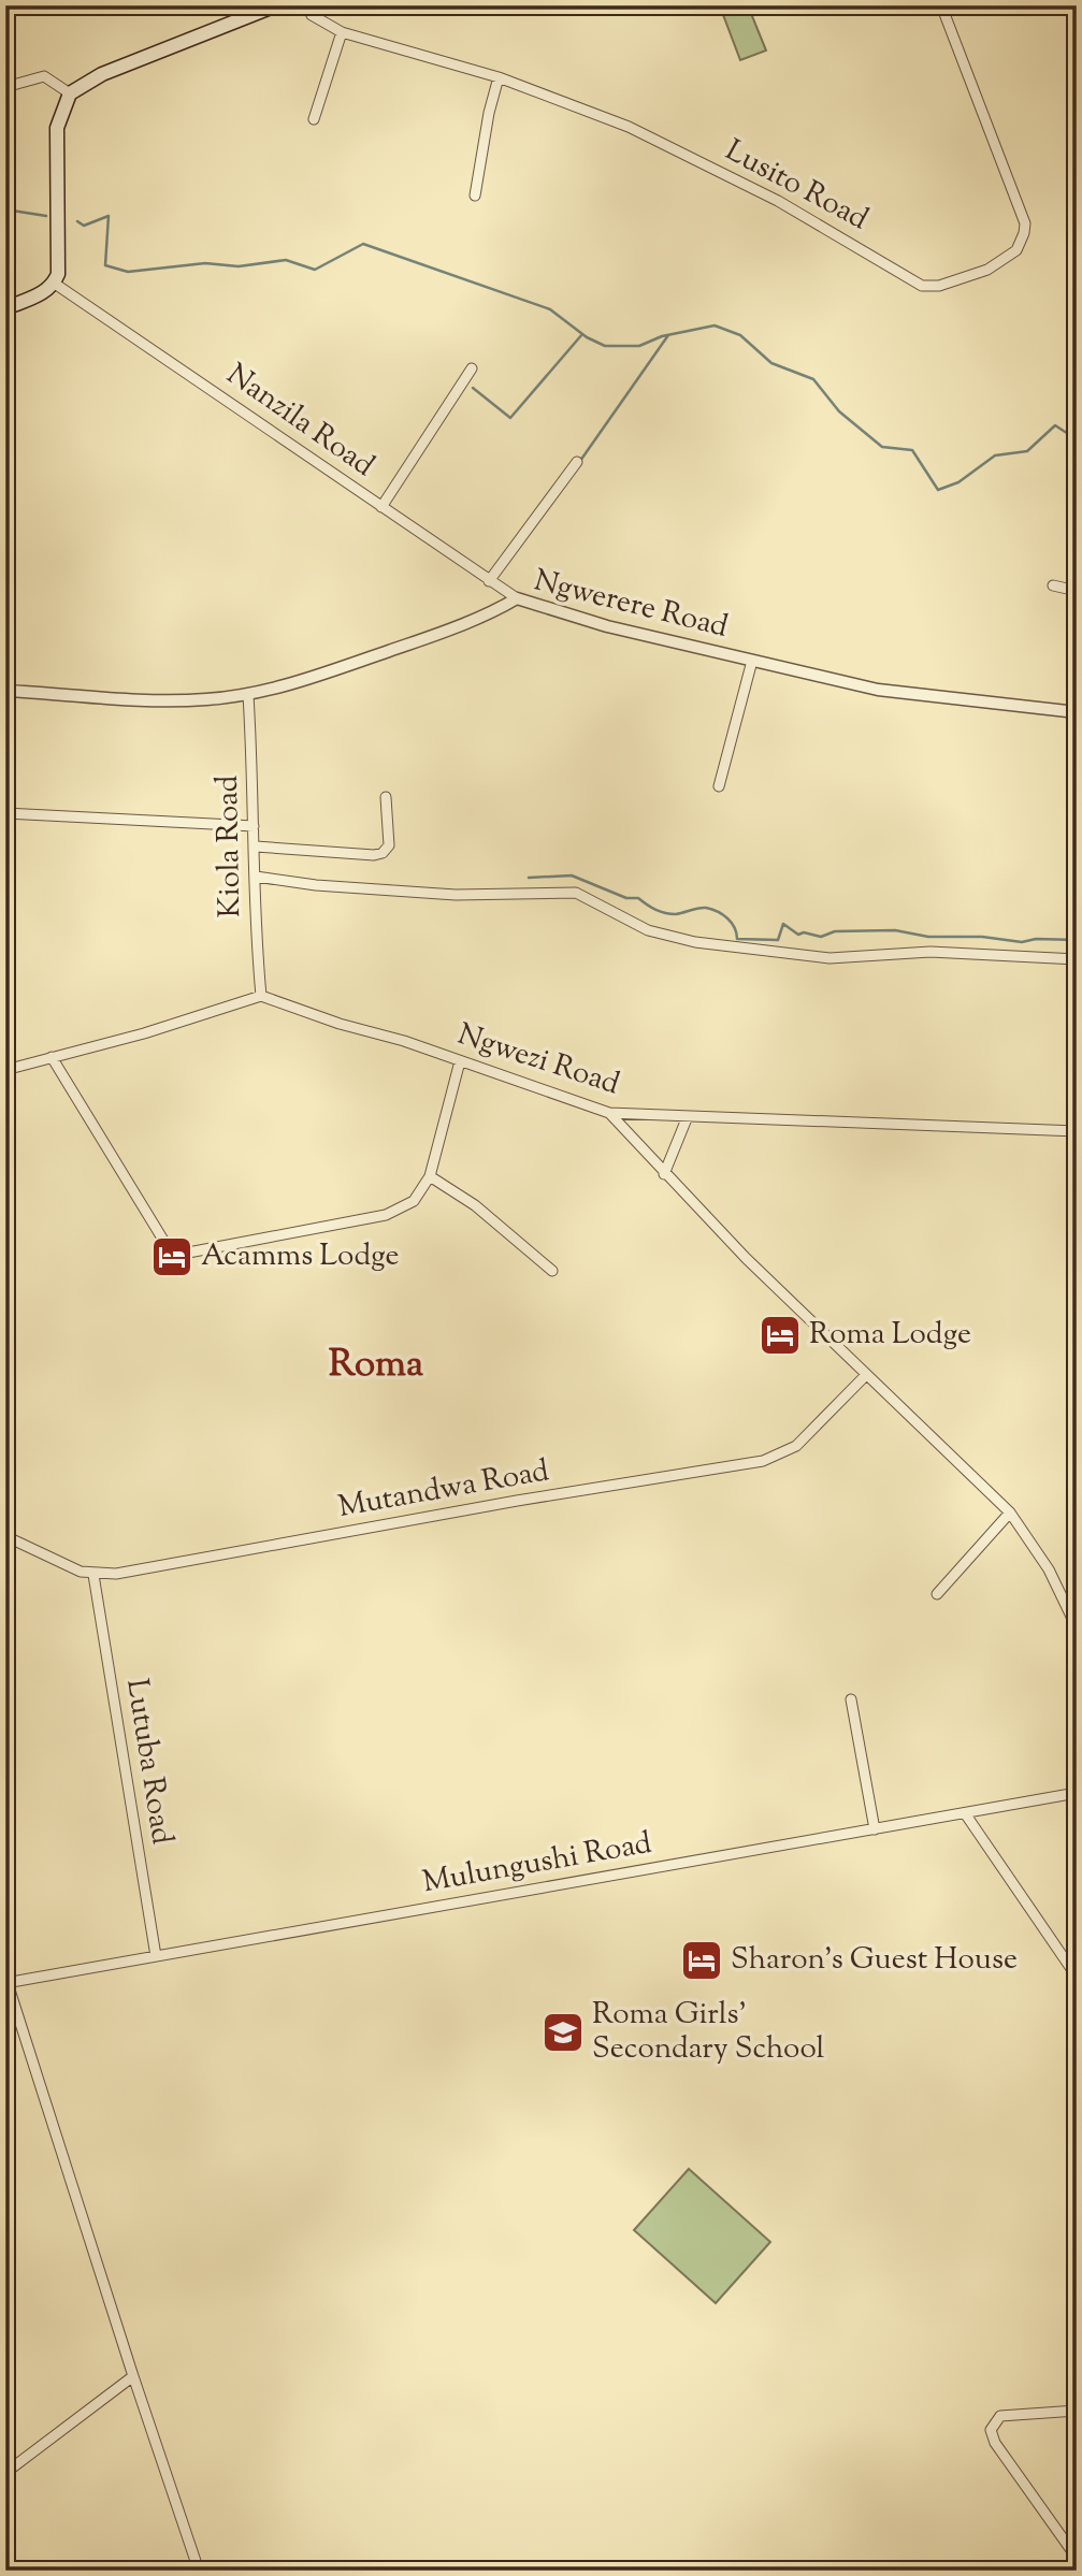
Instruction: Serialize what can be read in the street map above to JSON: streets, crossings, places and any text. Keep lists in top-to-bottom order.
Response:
{
  "streets": {
    "street": [
      "Lusito Road",
      "Nanzila Road",
      "Ngwerere Road",
      "Kiola Road",
      "Ngwezi Road",
      "Mutandwa Road",
      "Lutuba Road",
      "Mulungushi Road"
    ]
  },
  "crossings": [
    ["Nanzila Road", "Ngwerere Road"],
    ["Ngwerere Road", "Kiola Road"],
    ["Kiola Road", "Ngwezi Road"],
    ["Mutandwa Road", "Lutuba Road"],
    ["Lutuba Road", "Mulungushi Road"]
  ],
  "districts": ["Roma"],
  "places": {
    "hotel": ["Acamms Lodge", "Roma Lodge", "Sharon's Guest House"],
    "school or university": ["Roma Girls' Secondary School"]
  }
}
